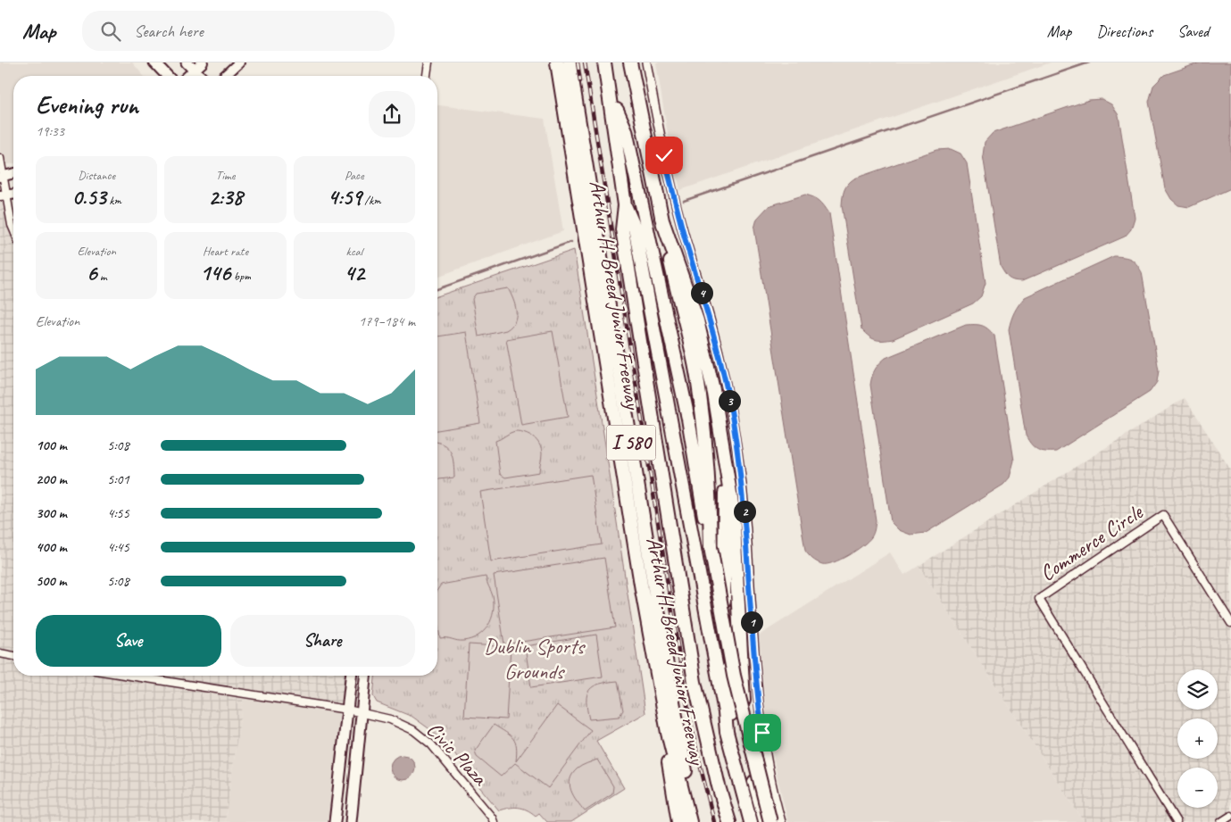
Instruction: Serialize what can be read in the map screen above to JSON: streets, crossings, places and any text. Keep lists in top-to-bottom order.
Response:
{
  "streets": {
    "highway": ["Arthur H. Breed Junior Freeway", "I 580"],
    "street": ["Commerce Circle", "Civic Plaza"]
  },
  "parks": ["Dublin Sports Grounds"],
  "page": {
    "header": "Map",
    "search": "Search here",
    "nav": ["Map", "Directions", "Saved"],
    "heading": ["Evening run", "19:33"],
    "stats": [
      ["Distance", "0.53 km"],
      ["Time", "2:38"],
      ["Pace", "4:59 /km"],
      ["Elevation", "6 m"],
      ["Heart rate", "146 bpm"],
      ["kcal", "42"]
    ],
    "pins": [
      "4",
      "3",
      "2",
      "1"
    ],
    "chart": ["Elevation", "179–184 m"],
    "list": [
      {
        "name": "100 m",
        "note": "5:08"
      },
      {
        "name": "200 m",
        "note": "5:01"
      },
      {
        "name": "300 m",
        "note": "4:55"
      },
      {
        "name": "400 m",
        "note": "4:45"
      },
      {
        "name": "500 m",
        "note": "5:08"
      }
    ],
    "buttons": ["Save", "Share"],
    "map_buttons": ["+", "−"]
  }
}
